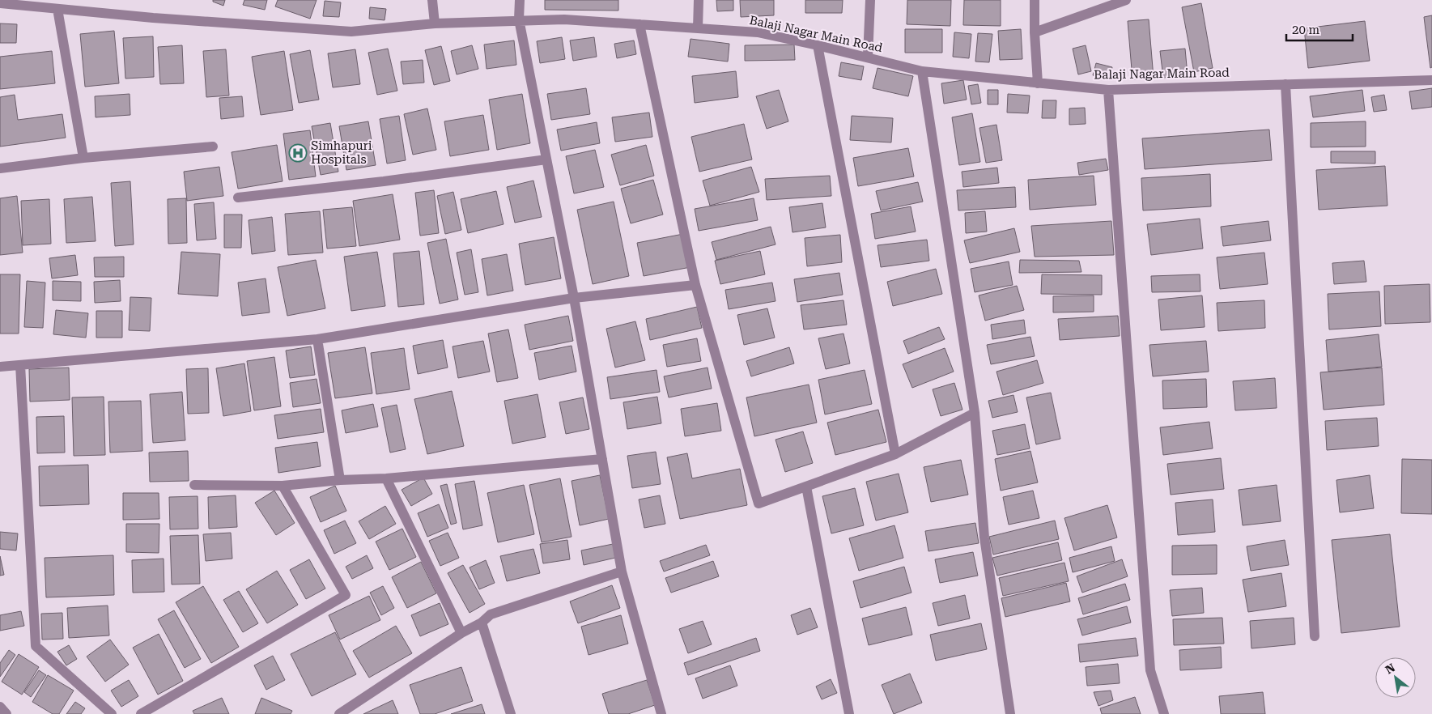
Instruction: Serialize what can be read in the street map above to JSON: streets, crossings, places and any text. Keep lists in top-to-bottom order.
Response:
{
  "streets": {
    "street": ["Balaji Nagar Main Road"]
  },
  "places": {
    "hospital": ["Simhapuri Hospitals"]
  },
  "scale_bar": "20 m",
  "north": "top left"
}
